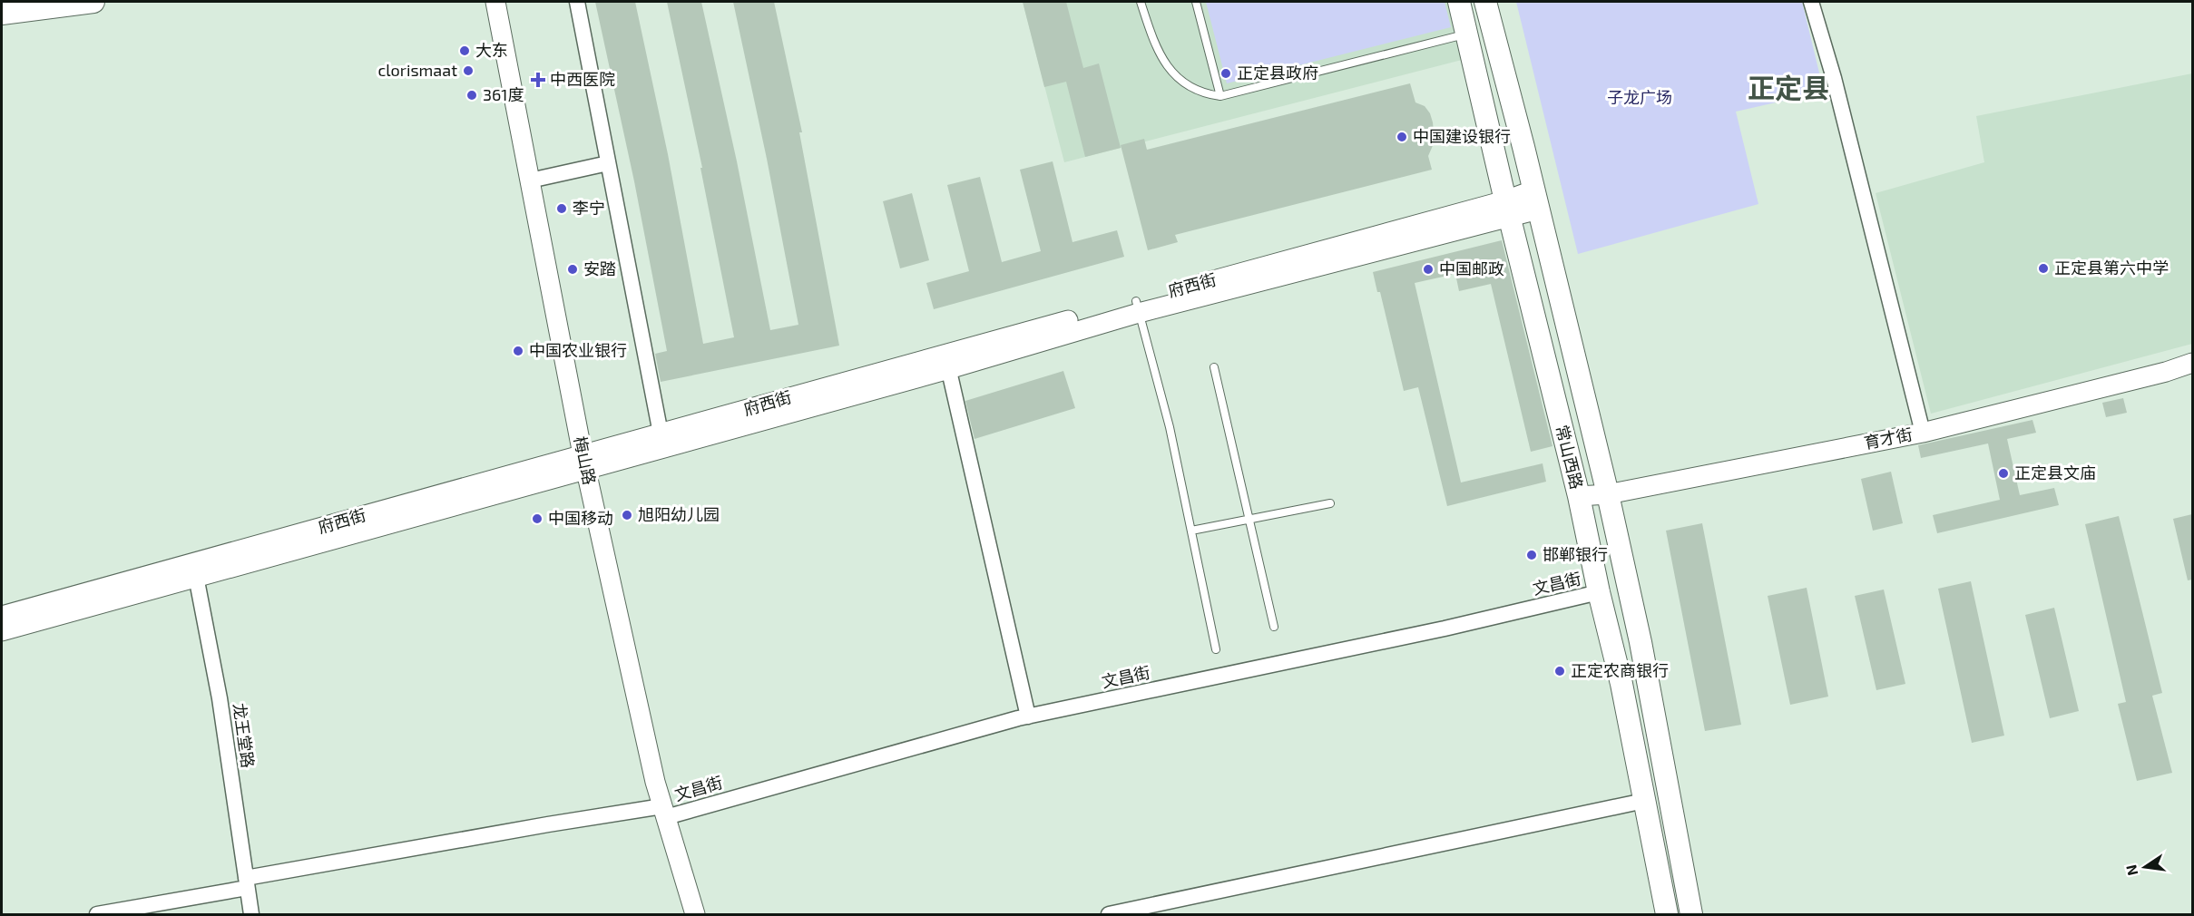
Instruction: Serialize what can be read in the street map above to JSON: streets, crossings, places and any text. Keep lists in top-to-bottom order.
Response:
{
  "streets": {
    "main road": ["常山西路"],
    "street": [
      "府西街",
      "育才街",
      "梅山路",
      "文昌街",
      "龙王堂路"
    ]
  },
  "crossings": [
    ["府西街", "常山西路"],
    ["府西街", "梅山路"],
    ["育才街", "常山西路"],
    ["常山西路", "文昌街"],
    ["梅山路", "文昌街"],
    ["文昌街", "龙王堂路"]
  ],
  "districts": ["正定县"],
  "parks": ["子龙广场"],
  "places": {
    "other": [
      "大东",
      "clorismaat",
      "正定县政府",
      "361度",
      "中国建设银行",
      "李宁",
      "正定县第六中学",
      "安踏",
      "中国邮政",
      "中国农业银行",
      "正定县文庙",
      "旭阳幼儿园",
      "中国移动",
      "邯郸银行",
      "正定农商银行"
    ],
    "health": ["中西医院"]
  },
  "north": "left"
}
